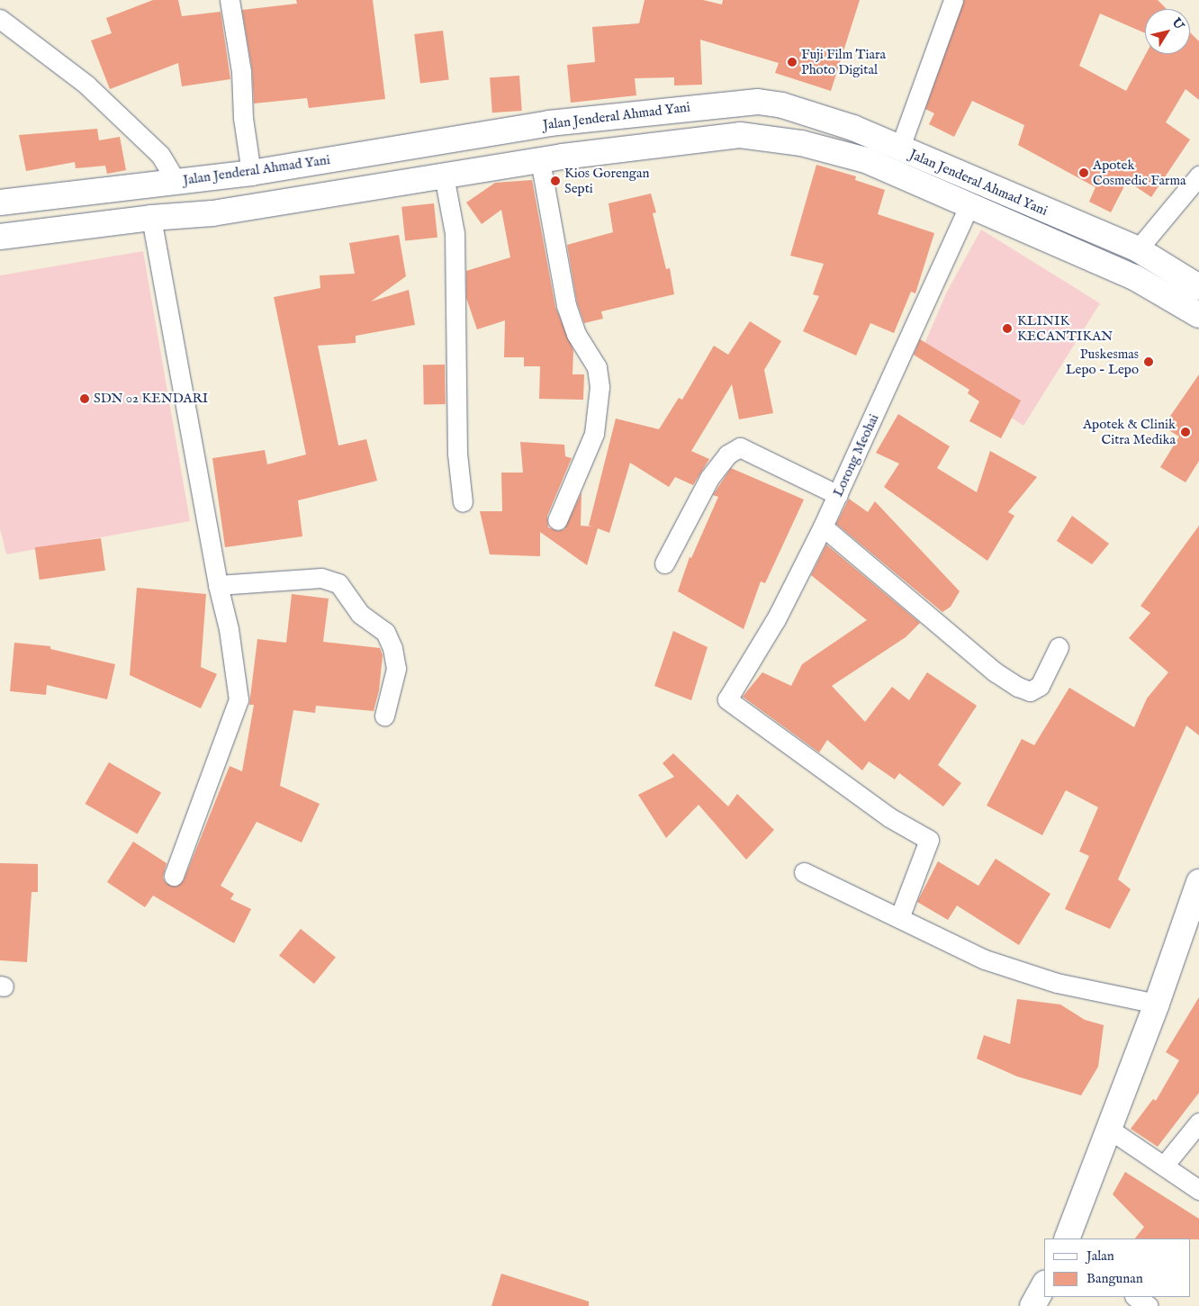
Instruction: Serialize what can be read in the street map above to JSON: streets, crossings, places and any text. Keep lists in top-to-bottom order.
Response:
{
  "streets": {
    "main road": ["Jalan Jenderal Ahmad Yani"],
    "street": ["Lorong Meohai"]
  },
  "crossings": [
    ["Jalan Jenderal Ahmad Yani", "Lorong Meohai"]
  ],
  "places": [
    "Fuji Film Tiara Photo Digital",
    "Apotek Cosmedic Farma",
    "Kios Gorengan Septi",
    "KLINIK KECANTIKAN",
    "Puskesmas Lepo - Lepo",
    "SDN 02 KENDARI",
    "Apotek & Clinik Citra Medika"
  ],
  "legend": ["Jalan", "Bangunan"],
  "north": "top right"
}
